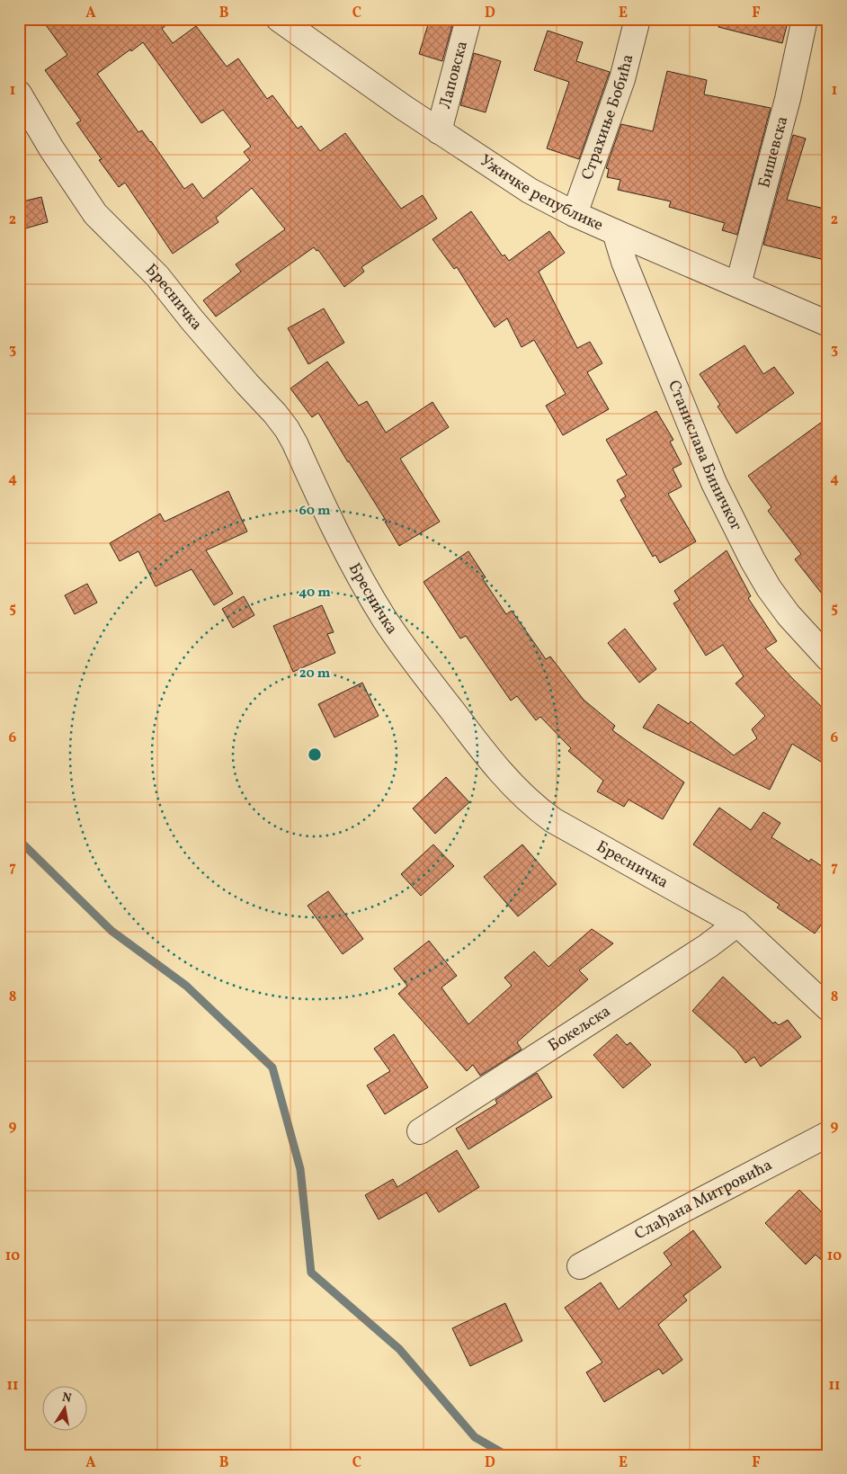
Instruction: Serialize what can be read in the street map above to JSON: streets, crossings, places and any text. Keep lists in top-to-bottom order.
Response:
{
  "streets": {
    "street": [
      "Лаповска",
      "Страхиње Бобића",
      "Бишевска",
      "Ужичке републике",
      "Бресничка",
      "Станислава Биничког",
      "Бокељска",
      "Слађана Митровића"
    ]
  },
  "crossings": [
    ["Лаповска", "Ужичке републике"],
    ["Страхиње Бобића", "Ужичке републике"],
    ["Бишевска", "Ужичке републике"],
    ["Ужичке републике", "Станислава Биничког"],
    ["Бресничка", "Бокељска"]
  ],
  "north": "top",
  "grid": {
    "columns": [
      "A",
      "B",
      "C",
      "D",
      "E",
      "F"
    ],
    "rows": [
      "1",
      "2",
      "3",
      "4",
      "5",
      "6",
      "7",
      "8",
      "9",
      "10",
      "11"
    ]
  },
  "rings": ["60 m", "40 m", "20 m"]
}
